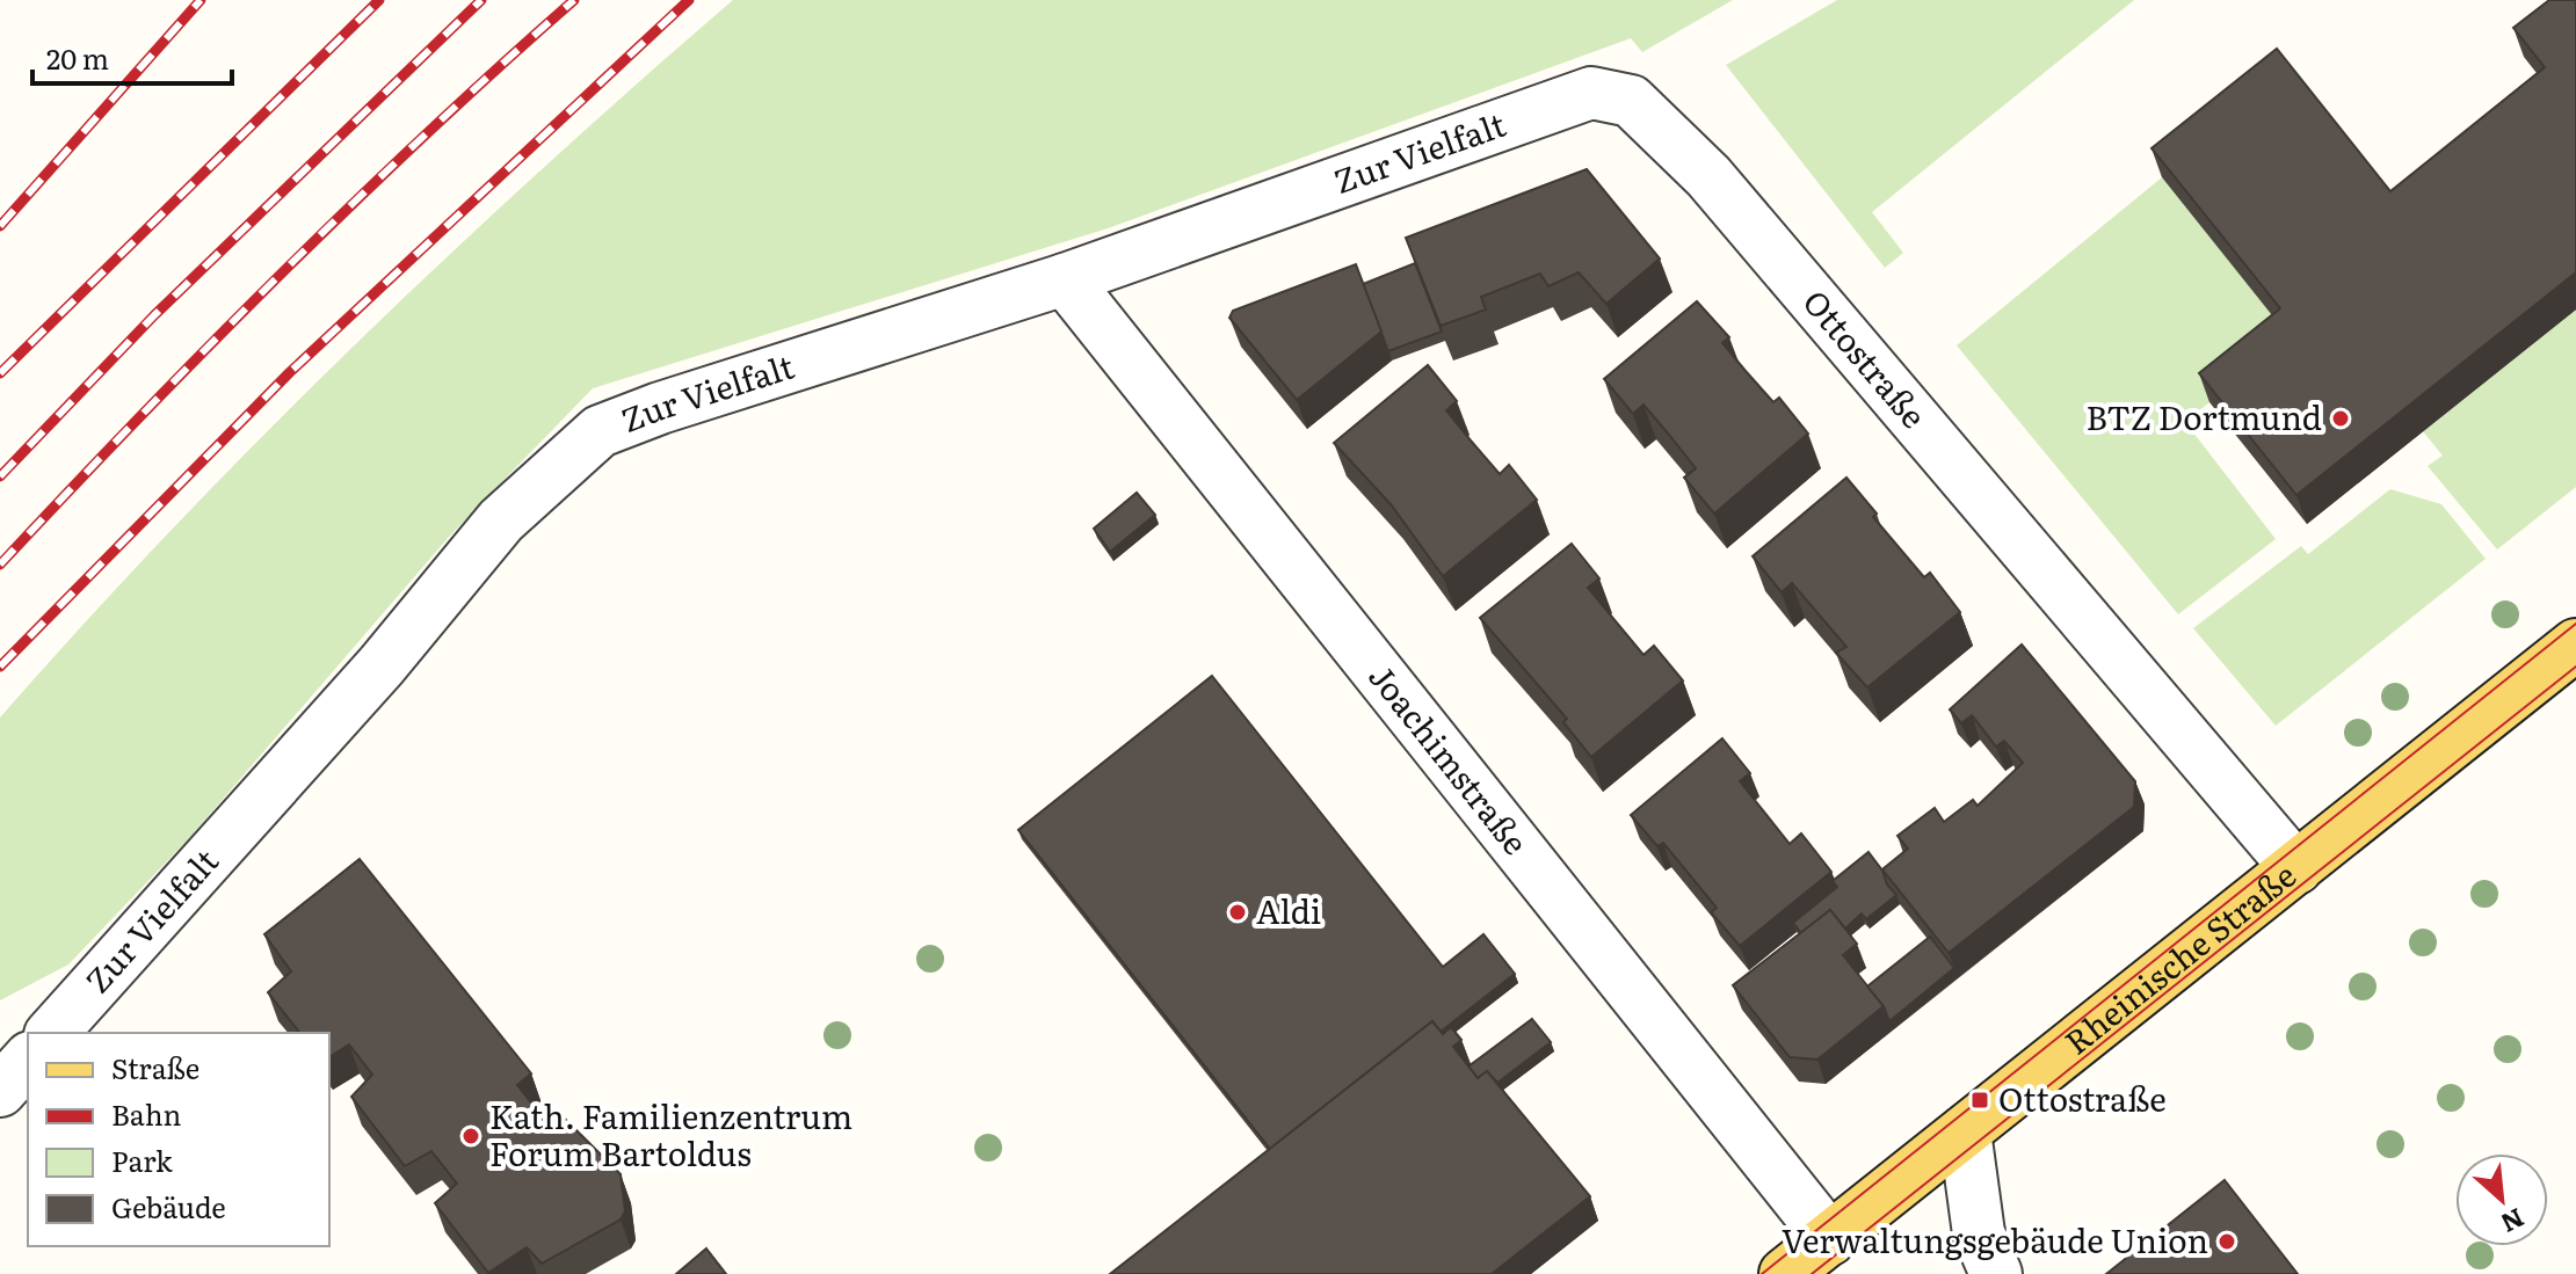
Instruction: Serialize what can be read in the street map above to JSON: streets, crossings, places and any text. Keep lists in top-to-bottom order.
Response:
{
  "streets": {
    "main road": ["Rheinische Straße"],
    "street": ["Zur Vielfalt", "Ottostraße", "Joachimstraße"]
  },
  "crossings": [
    ["Zur Vielfalt", "Ottostraße"],
    ["Zur Vielfalt", "Joachimstraße"],
    ["Ottostraße", "Rheinische Straße"],
    ["Joachimstraße", "Rheinische Straße"]
  ],
  "places": {
    "other": [
      "BTZ Dortmund",
      "Aldi",
      "Kath. Familienzentrum Forum Bartoldus",
      "Verwaltungsgebäude Union"
    ],
    "transit": ["Ottostraße"]
  },
  "legend": [
    "Straße",
    "Bahn",
    "Park",
    "Gebäude"
  ],
  "scale_bar": "20 m",
  "north": "bottom right"
}
